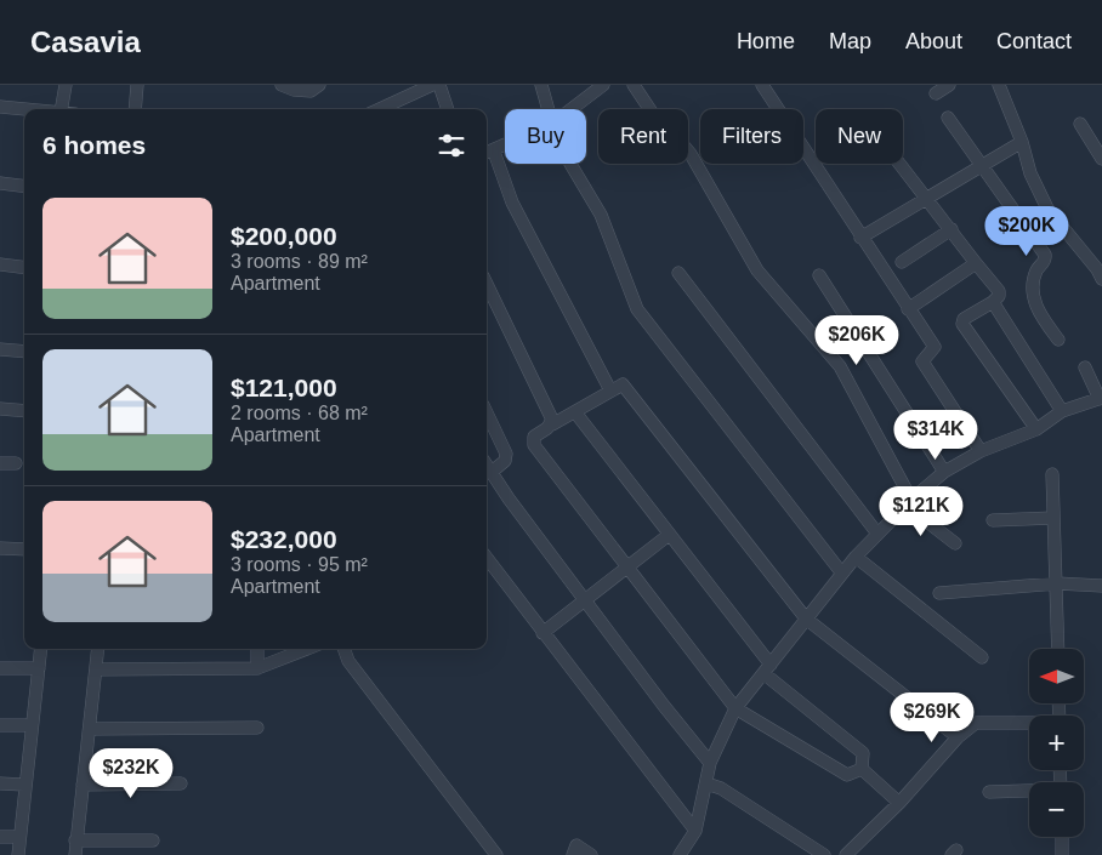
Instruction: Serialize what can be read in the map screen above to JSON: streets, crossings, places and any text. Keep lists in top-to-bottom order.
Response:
{
  "north": "left",
  "page": {
    "header": "Casavia",
    "nav": [
      "Home",
      "Map",
      "About",
      "Contact"
    ],
    "chip": [
      "Buy",
      "Rent",
      "Filters",
      "New"
    ],
    "heading": "6 homes",
    "list": [
      {
        "name": "$200,000",
        "note": "3 rooms · 89 m² · Apartment"
      },
      {
        "name": "$121,000",
        "note": "2 rooms · 68 m² · Apartment"
      },
      {
        "name": "$232,000",
        "note": "3 rooms · 95 m² · Apartment"
      }
    ],
    "price": [
      "$200K",
      "$206K",
      "$314K",
      "$121K",
      "$269K",
      "$232K"
    ],
    "map_buttons": ["+", "−"]
  }
}
